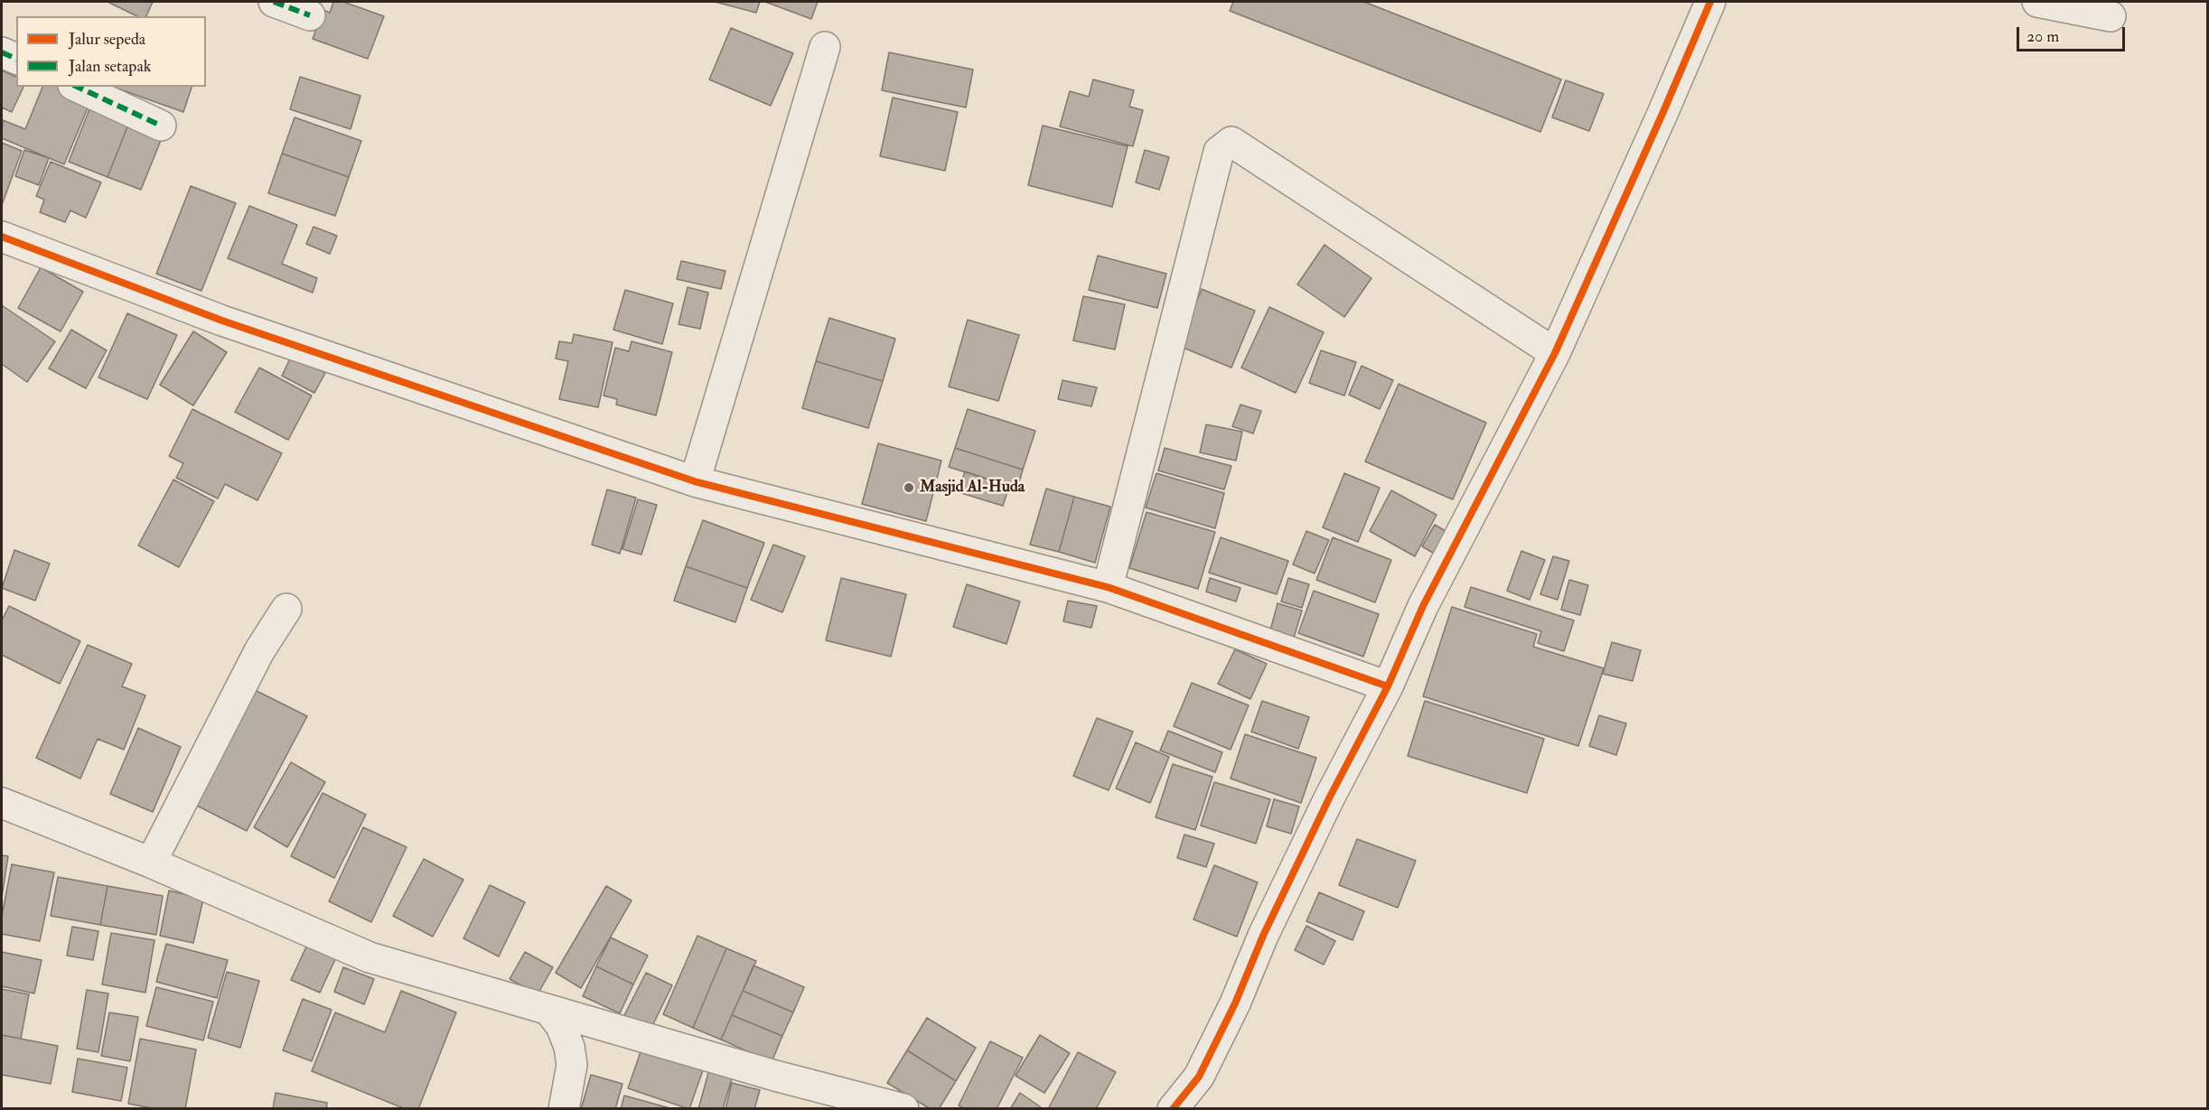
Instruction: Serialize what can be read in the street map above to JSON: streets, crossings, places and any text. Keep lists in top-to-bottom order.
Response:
{
  "places": ["Masjid Al-Huda"],
  "legend": ["Jalur sepeda", "Jalan setapak"],
  "scale_bar": "20 m"
}
